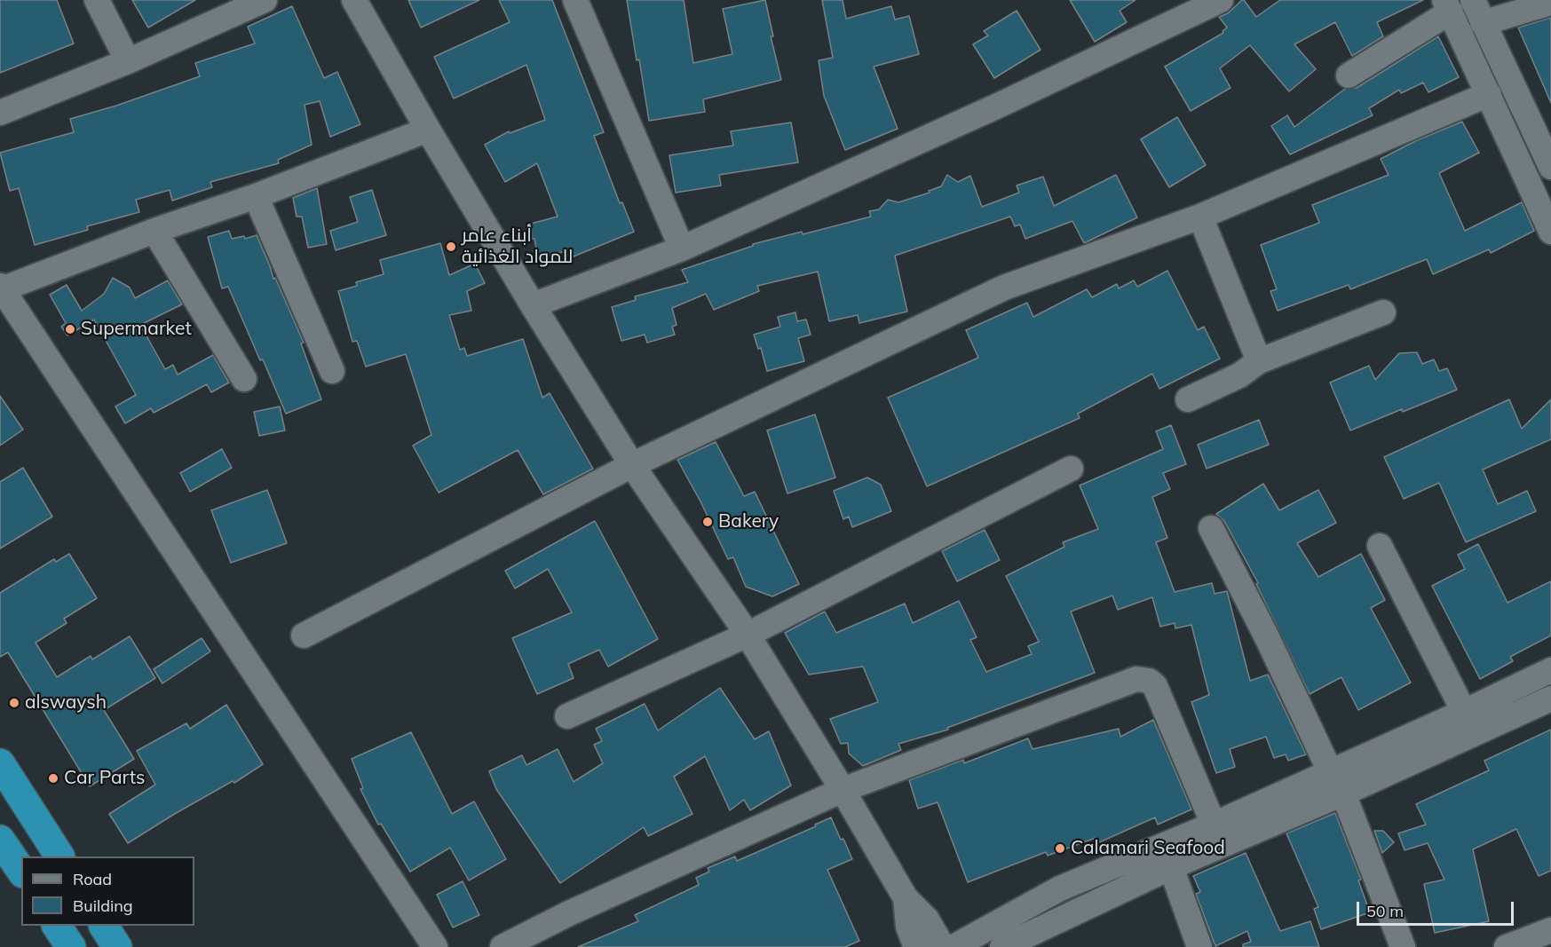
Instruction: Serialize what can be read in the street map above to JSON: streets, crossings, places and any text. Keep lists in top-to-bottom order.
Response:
{
  "places": [
    "أبناء عامر للمواد الغذائية",
    "Supermarket",
    "Bakery",
    "alswaysh",
    "Car Parts",
    "Calamari Seafood"
  ],
  "legend": ["Road", "Building"],
  "scale_bar": "50 m"
}
